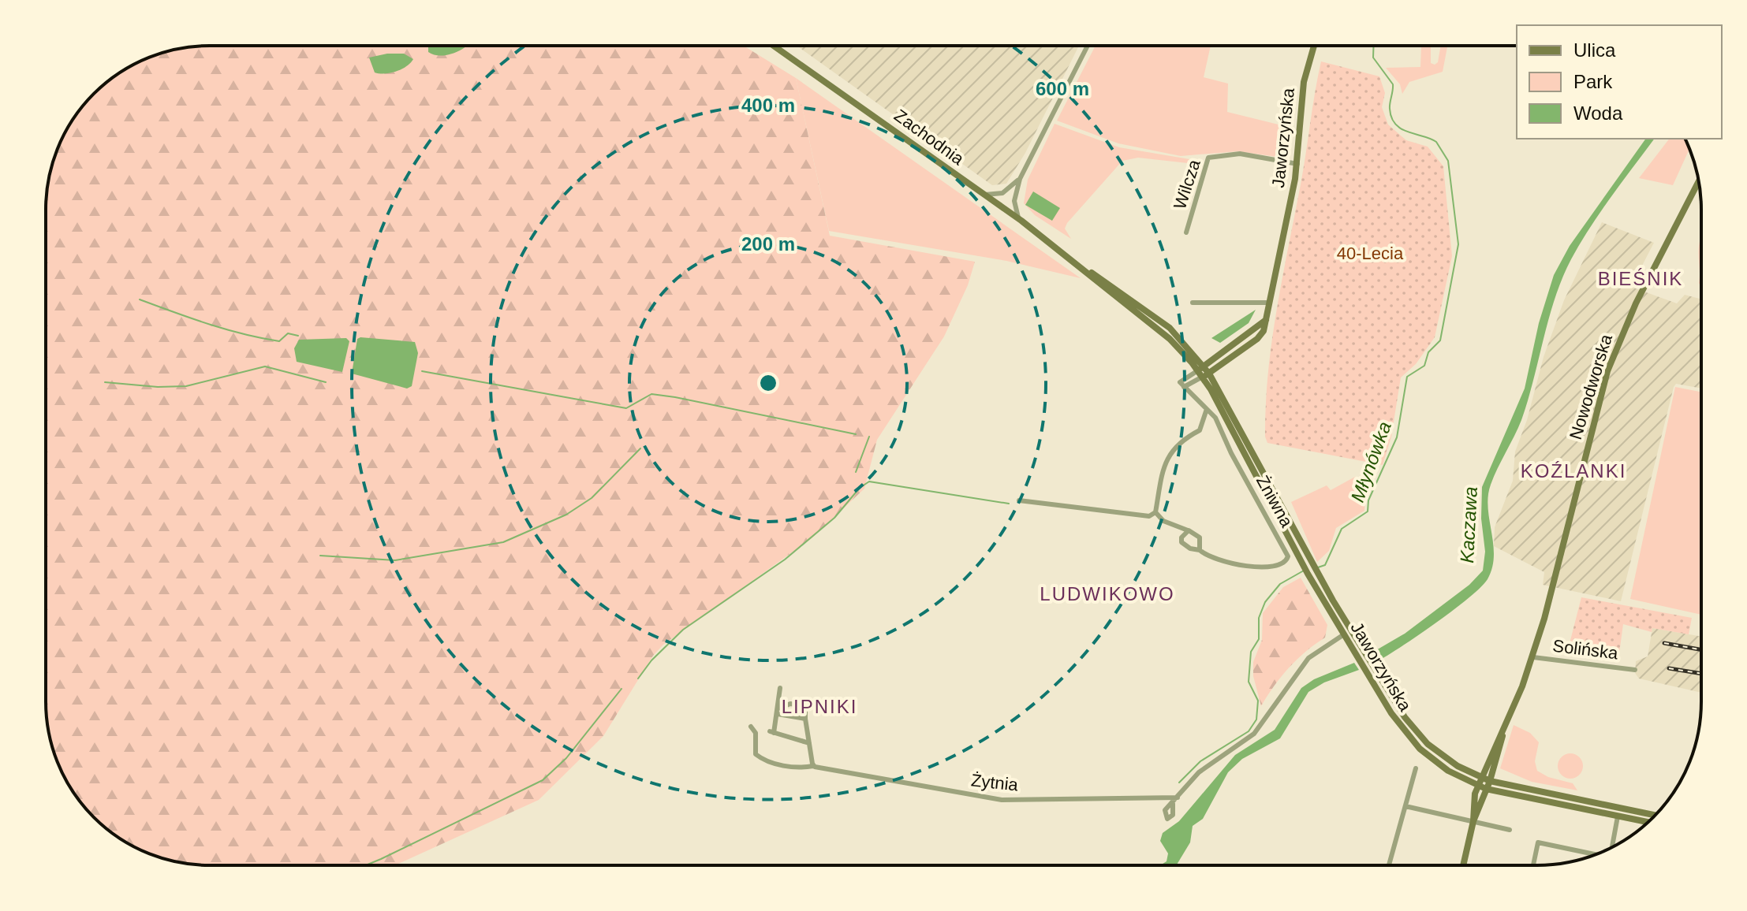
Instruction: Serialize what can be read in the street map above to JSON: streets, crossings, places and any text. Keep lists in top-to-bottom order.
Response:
{
  "streets": {
    "main road": ["Zachodnia", "Jaworzyńska", "Nowodworska"],
    "street": [
      "Wilcza",
      "Żniwna",
      "Solińska",
      "Żytnia"
    ]
  },
  "crossings": [
    ["Zachodnia", "Jaworzyńska"],
    ["Jaworzyńska", "Wilcza"],
    ["Jaworzyńska", "Nowodworska"],
    ["Nowodworska", "Solińska"]
  ],
  "districts": [
    "BIEŚNIK",
    "KOŹLANKI",
    "LUDWIKOWO",
    "LIPNIKI"
  ],
  "water": ["Młynówka", "Kaczawa"],
  "parks": ["40-Lecia"],
  "legend": ["Ulica", "Park", "Woda"],
  "rings": ["600 m", "400 m", "200 m"]
}
